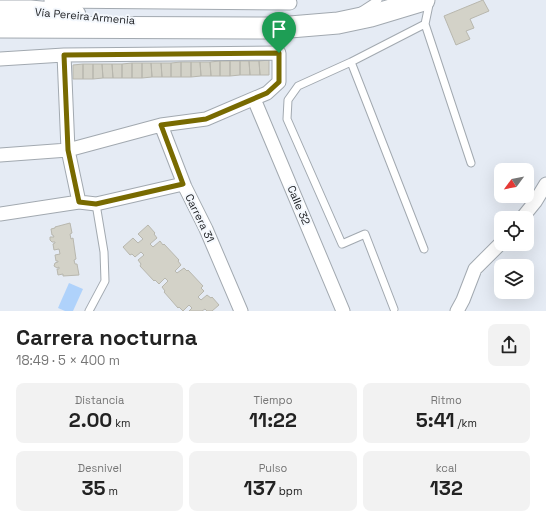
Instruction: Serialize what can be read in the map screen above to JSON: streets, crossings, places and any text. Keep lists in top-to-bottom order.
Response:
{
  "streets": {
    "main road": ["Vía Pereira Armenia"],
    "street": ["Calle 32", "Carrera 31"]
  },
  "north": "bottom left",
  "page": {
    "heading": ["Carrera nocturna", "18:49 · 5 × 400 m"],
    "stats": [
      ["Distancia", "2.00 km"],
      ["Tiempo", "11:22"],
      ["Ritmo", "5:41 /km"],
      ["Desnivel", "35 m"],
      ["Pulso", "137 bpm"],
      ["kcal", "132"]
    ]
  }
}
